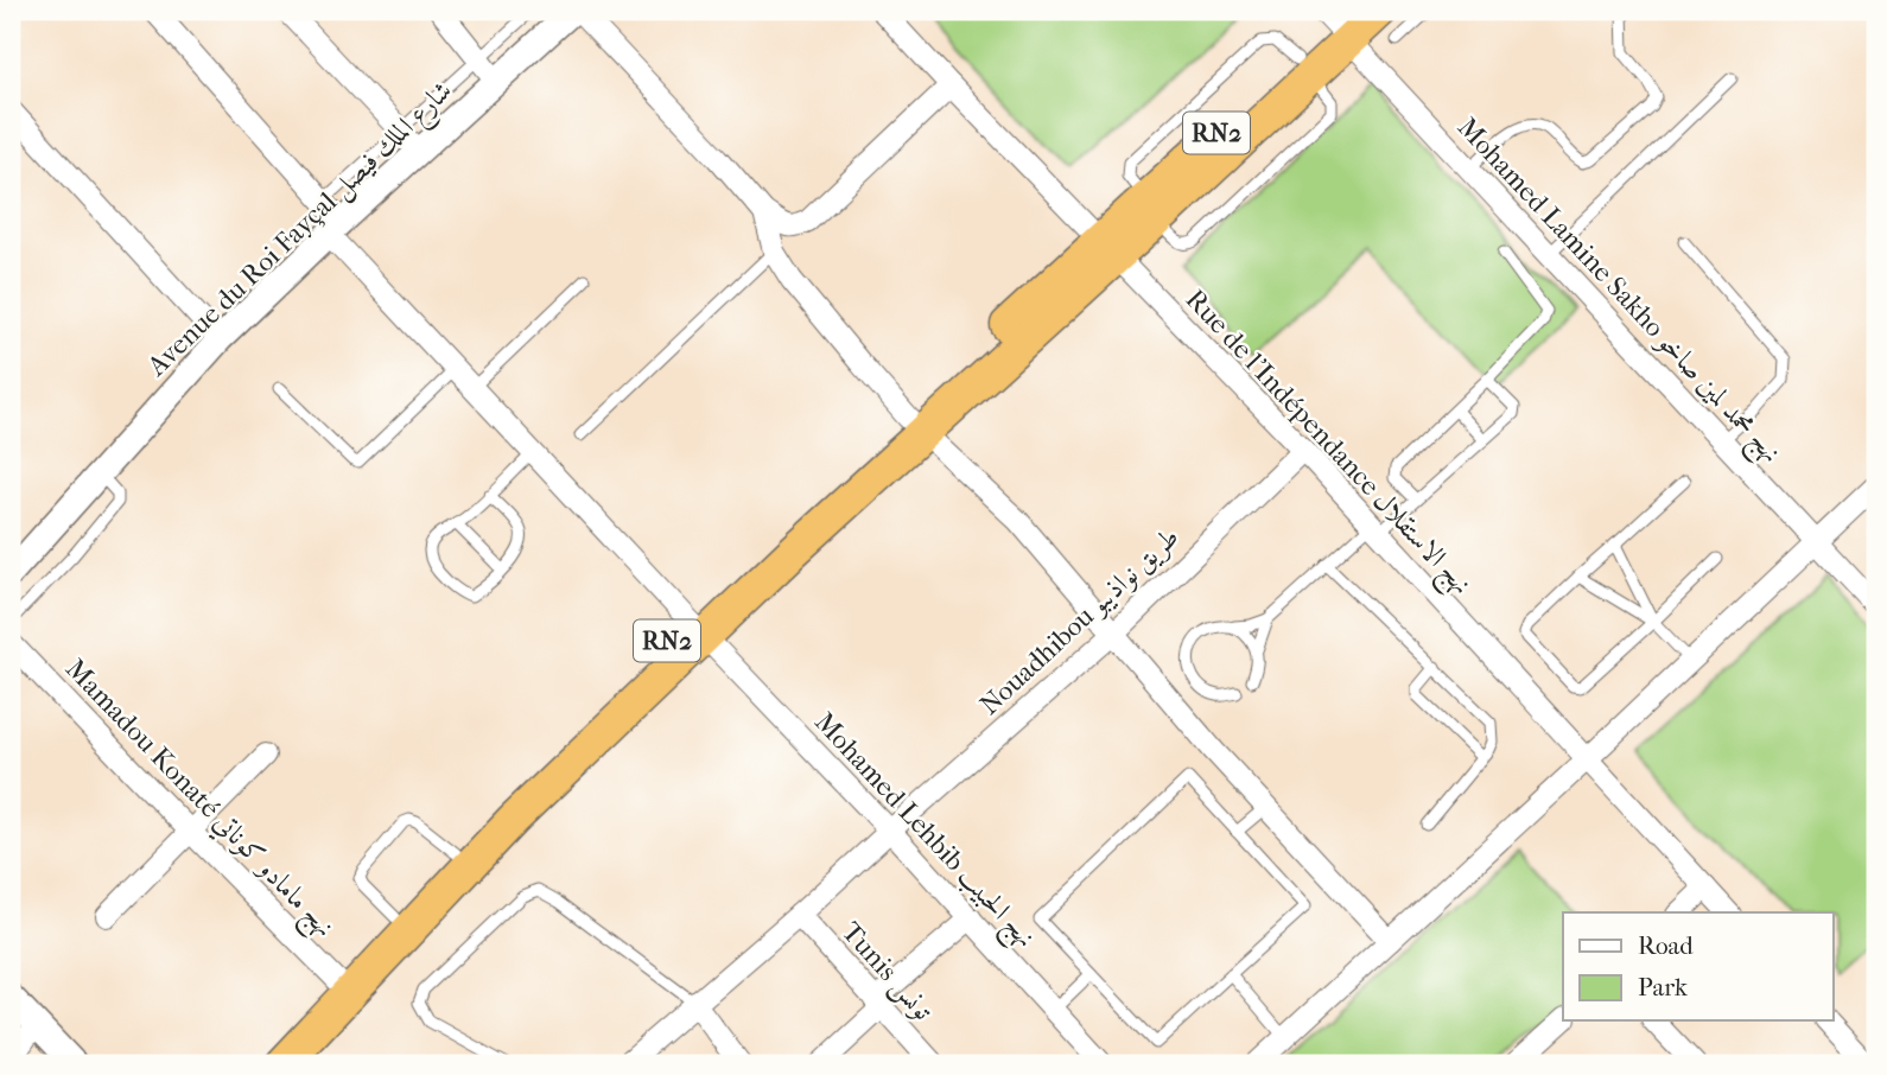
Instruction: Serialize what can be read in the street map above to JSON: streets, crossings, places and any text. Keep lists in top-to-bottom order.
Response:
{
  "streets": {
    "highway": ["RN2"],
    "street": [
      "Avenue du Roi Fayçal شارع الملك فيصل",
      "Mohamed Lamine Sakho نهج محمد لمين صاخو",
      "Rue de l'Indépendance نهج الاستقلال",
      "Nouadhibou طريق نواذيبو",
      "Mamadou Konaté نهج مامادو كوناتي",
      "Mohamed Lehbib نهج الحبيب",
      "Tunis تونس"
    ]
  },
  "crossings": [
    ["RN2", "Mohamed Lamine Sakho نهج محمد لمين صاخو"],
    ["RN2", "Rue de l'Indépendance نهج الاستقلال"],
    ["RN2", "Mamadou Konaté نهج مامادو كوناتي"],
    ["RN2", "Mohamed Lehbib نهج الحبيب"],
    ["Avenue du Roi Fayçal شارع الملك فيصل", "Mohamed Lehbib نهج الحبيب"],
    ["Rue de l'Indépendance نهج الاستقلال", "Nouadhibou طريق نواذيبو"],
    ["Nouadhibou طريق نواذيبو", "Mohamed Lehbib نهج الحبيب"],
    ["Nouadhibou طريق نواذيبو", "Tunis تونس"]
  ],
  "legend": ["Road", "Park"]
}
